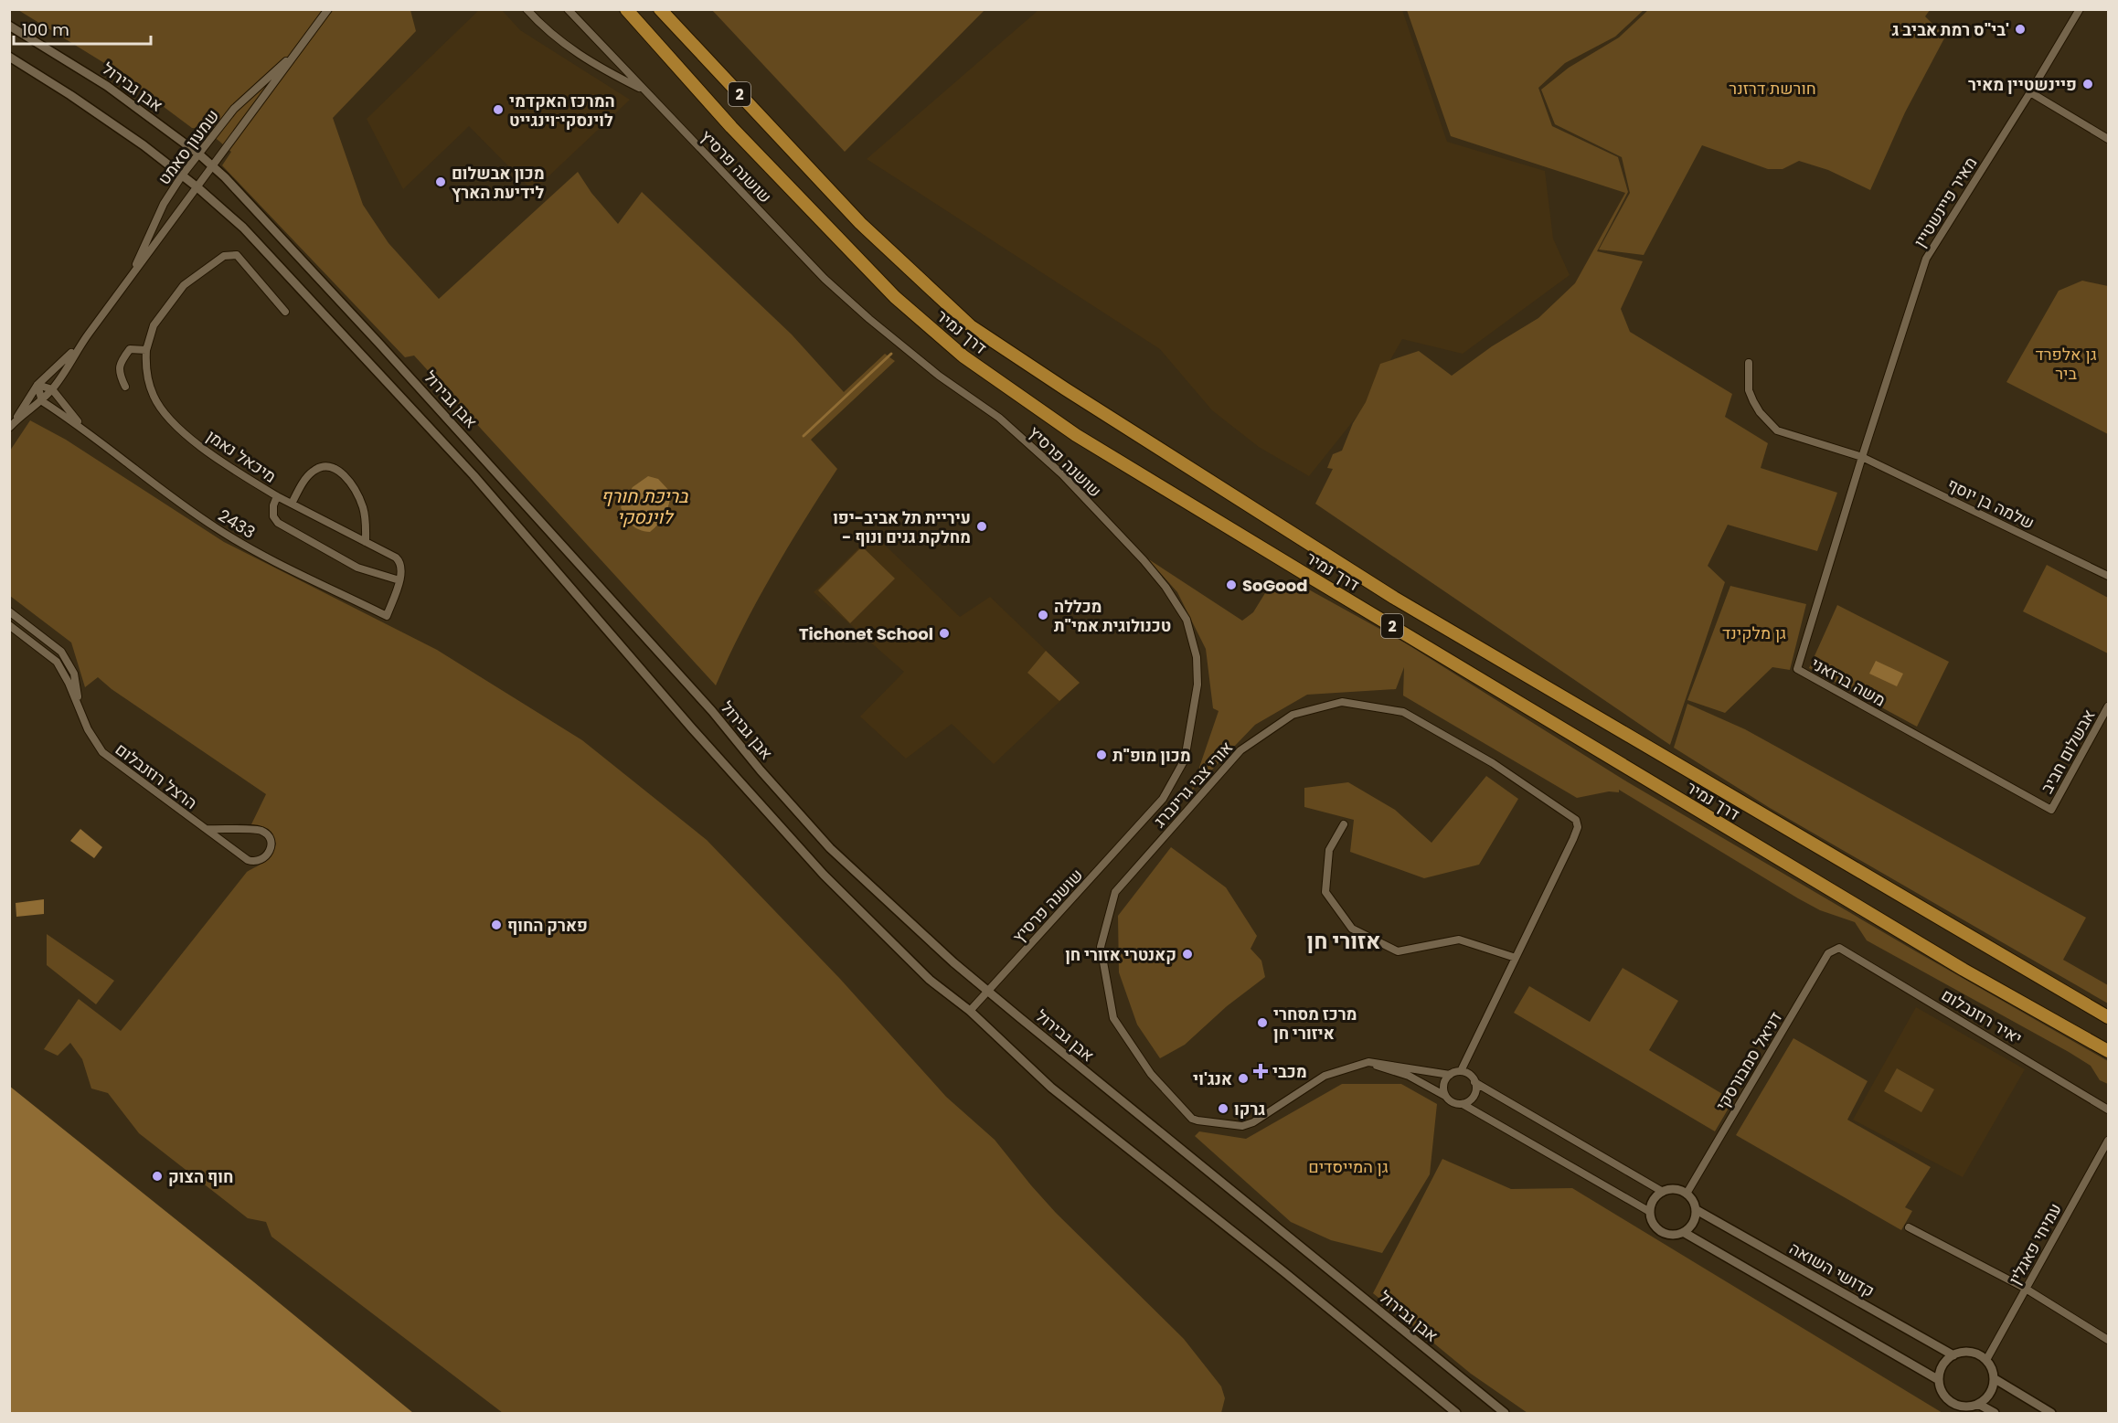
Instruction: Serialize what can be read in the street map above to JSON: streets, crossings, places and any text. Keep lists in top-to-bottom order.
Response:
{
  "streets": {
    "highway": ["2", "דרך נמיר"],
    "street": [
      "אבן גבירול",
      "שמעון סאמט",
      "שושנה פרסיץ",
      "מאיר פיינשטיין",
      "מיכאל נאמן",
      "שלמה בן יוסף",
      "2433",
      "משה ברזאני",
      "אבשלום חביב",
      "הרצל רוזנבלום",
      "אורי צבי גרינברג",
      "יאיר רוזנבלום",
      "דניאל סמבורסקי",
      "עמיחי פאגלין",
      "קדושי השואה"
    ]
  },
  "crossings": [
    ["אבן גבירול", "שמעון סאמט"],
    ["אבן גבירול", "שושנה פרסיץ"],
    ["שמעון סאמט", "2433"],
    ["מאיר פיינשטיין", "שלמה בן יוסף"],
    ["מאיר פיינשטיין", "משה ברזאני"],
    ["מיכאל נאמן", "2433"],
    ["שלמה בן יוסף", "משה ברזאני"],
    ["משה ברזאני", "אבשלום חביב"],
    ["יאיר רוזנבלום", "דניאל סמבורסקי"],
    ["דניאל סמבורסקי", "קדושי השואה"],
    ["עמיחי פאגלין", "קדושי השואה"]
  ],
  "districts": ["אזורי חן"],
  "water": ["בריכת חורף לוינסקי"],
  "parks": [
    "חורשת דרזנר",
    "גן אלפרד ביר",
    "גן מלקינד",
    "גן המייסדים"
  ],
  "places": {
    "other": [
      "בי\"ס רמת אביב ג'",
      "פיינשטיין מאיר",
      "המרכז האקדמי לוינסקי־וינגייט",
      "מכון אבשלום לידיעת הארץ",
      "עיריית תל אביב-יפו - מחלקת גנים ונוף",
      "SoGood",
      "מכללה טכנולוגית אמי\"ת",
      "Tichonet School",
      "מכון מופ\"ת",
      "פארק החוף",
      "קאנטרי אזורי חן",
      "מרכז מסחרי איזורי חן",
      "אנג'וי",
      "גרקו",
      "חוף הצוק"
    ],
    "health": ["מכבי"]
  },
  "scale_bar": "100 m"
}
